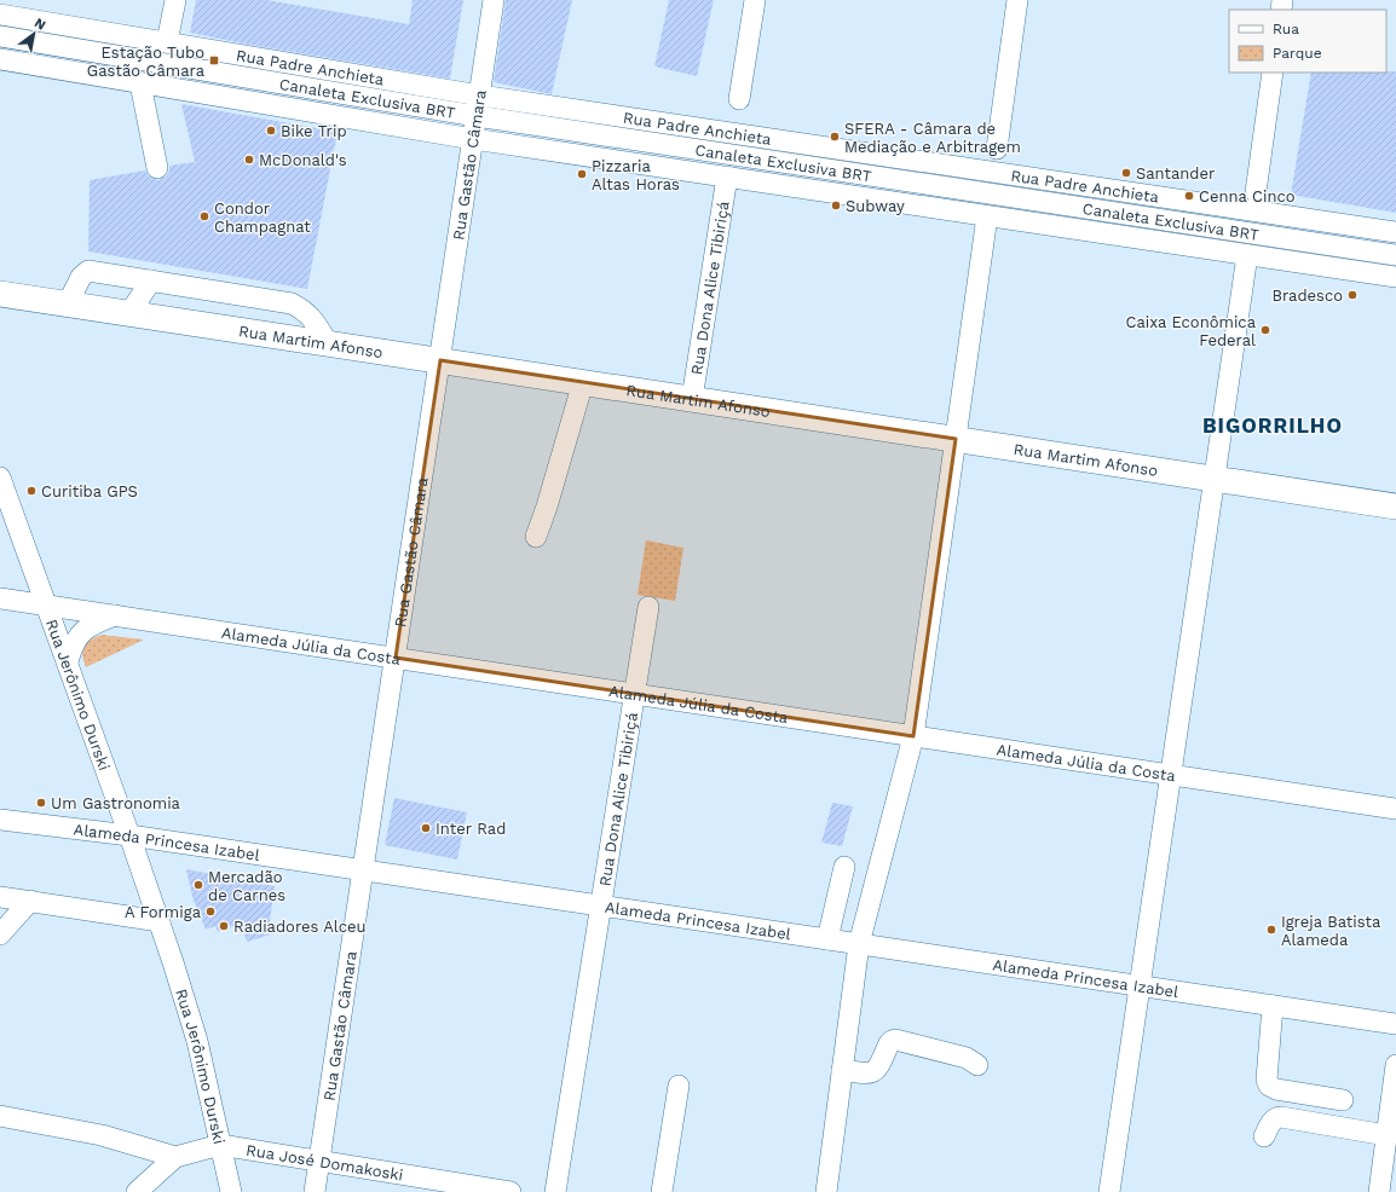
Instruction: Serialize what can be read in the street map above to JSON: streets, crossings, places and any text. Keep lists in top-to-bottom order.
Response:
{
  "streets": {
    "main road": ["Rua Martim Afonso"],
    "street": [
      "Rua Padre Anchieta",
      "Canaleta Exclusiva BRT",
      "Rua Gastão Câmara",
      "Rua Dona Alice Tibiriçá",
      "Alameda Júlia da Costa",
      "Rua Jerônimo Durski",
      "Alameda Princesa Izabel",
      "Rua José Domakoski"
    ]
  },
  "crossings": [
    ["Rua Padre Anchieta", "Rua Gastão Câmara"],
    ["Canaleta Exclusiva BRT", "Rua Gastão Câmara"],
    ["Rua Gastão Câmara", "Rua Martim Afonso"],
    ["Rua Gastão Câmara", "Alameda Júlia da Costa"],
    ["Rua Gastão Câmara", "Alameda Princesa Izabel"],
    ["Rua Gastão Câmara", "Rua José Domakoski"],
    ["Rua Dona Alice Tibiriçá", "Rua Martim Afonso"],
    ["Rua Dona Alice Tibiriçá", "Alameda Júlia da Costa"],
    ["Rua Dona Alice Tibiriçá", "Alameda Princesa Izabel"],
    ["Alameda Júlia da Costa", "Rua Jerônimo Durski"],
    ["Rua Jerônimo Durski", "Alameda Princesa Izabel"],
    ["Rua Jerônimo Durski", "Rua José Domakoski"]
  ],
  "districts": ["BIGORRILHO"],
  "places": {
    "transit": ["Estação Tubo Gastão Câmara"],
    "other": [
      "Bike Trip",
      "SFERA - Câmara de Mediação e Arbitragem",
      "McDonald's",
      "Santander",
      "Pizzaria Altas Horas",
      "Cenna Cinco",
      "Subway",
      "Condor Champagnat",
      "Bradesco",
      "Caixa Econômica Federal",
      "Curitiba GPS",
      "Um Gastronomia",
      "Inter Rad",
      "Mercadão de Carnes",
      "A Formiga",
      "Radiadores Alceu",
      "Igreja Batista Alameda"
    ]
  },
  "legend": ["Rua", "Parque"],
  "north": "top right"
}
